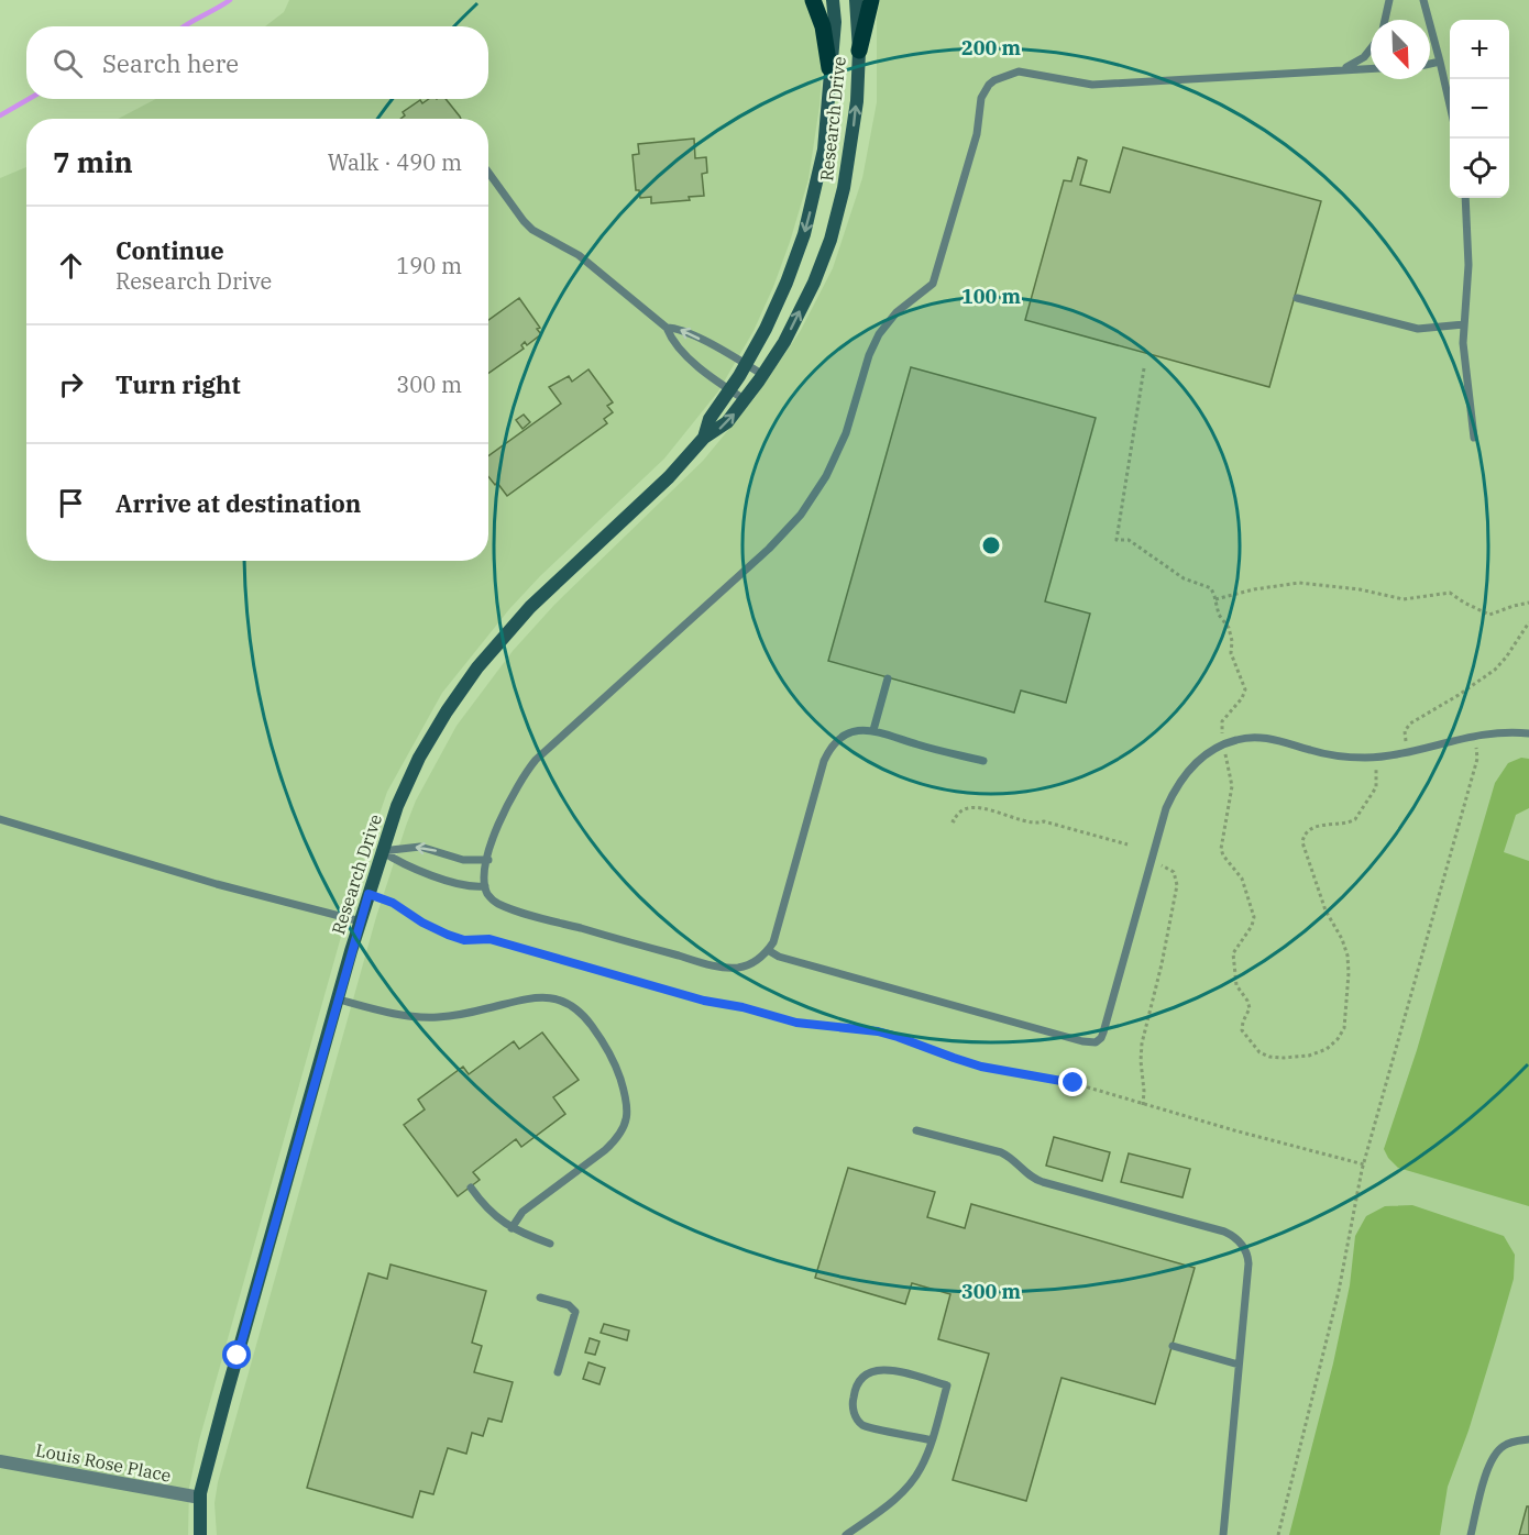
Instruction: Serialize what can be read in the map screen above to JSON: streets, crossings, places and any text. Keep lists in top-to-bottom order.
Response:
{
  "streets": {
    "street": ["Research Drive", "Louis Rose Place"]
  },
  "crossings": [
    ["Research Drive", "Louis Rose Place"]
  ],
  "north": "bottom right",
  "page": {
    "map_buttons": ["+", "−"],
    "search": "Search here",
    "heading": ["7 min", "Walk · 490 m"],
    "list": [
      ["Continue", "Research Drive", "190 m"],
      ["Turn right", "300 m"],
      "Arrive at destination"
    ]
  },
  "rings": ["200 m", "100 m", "300 m"]
}
